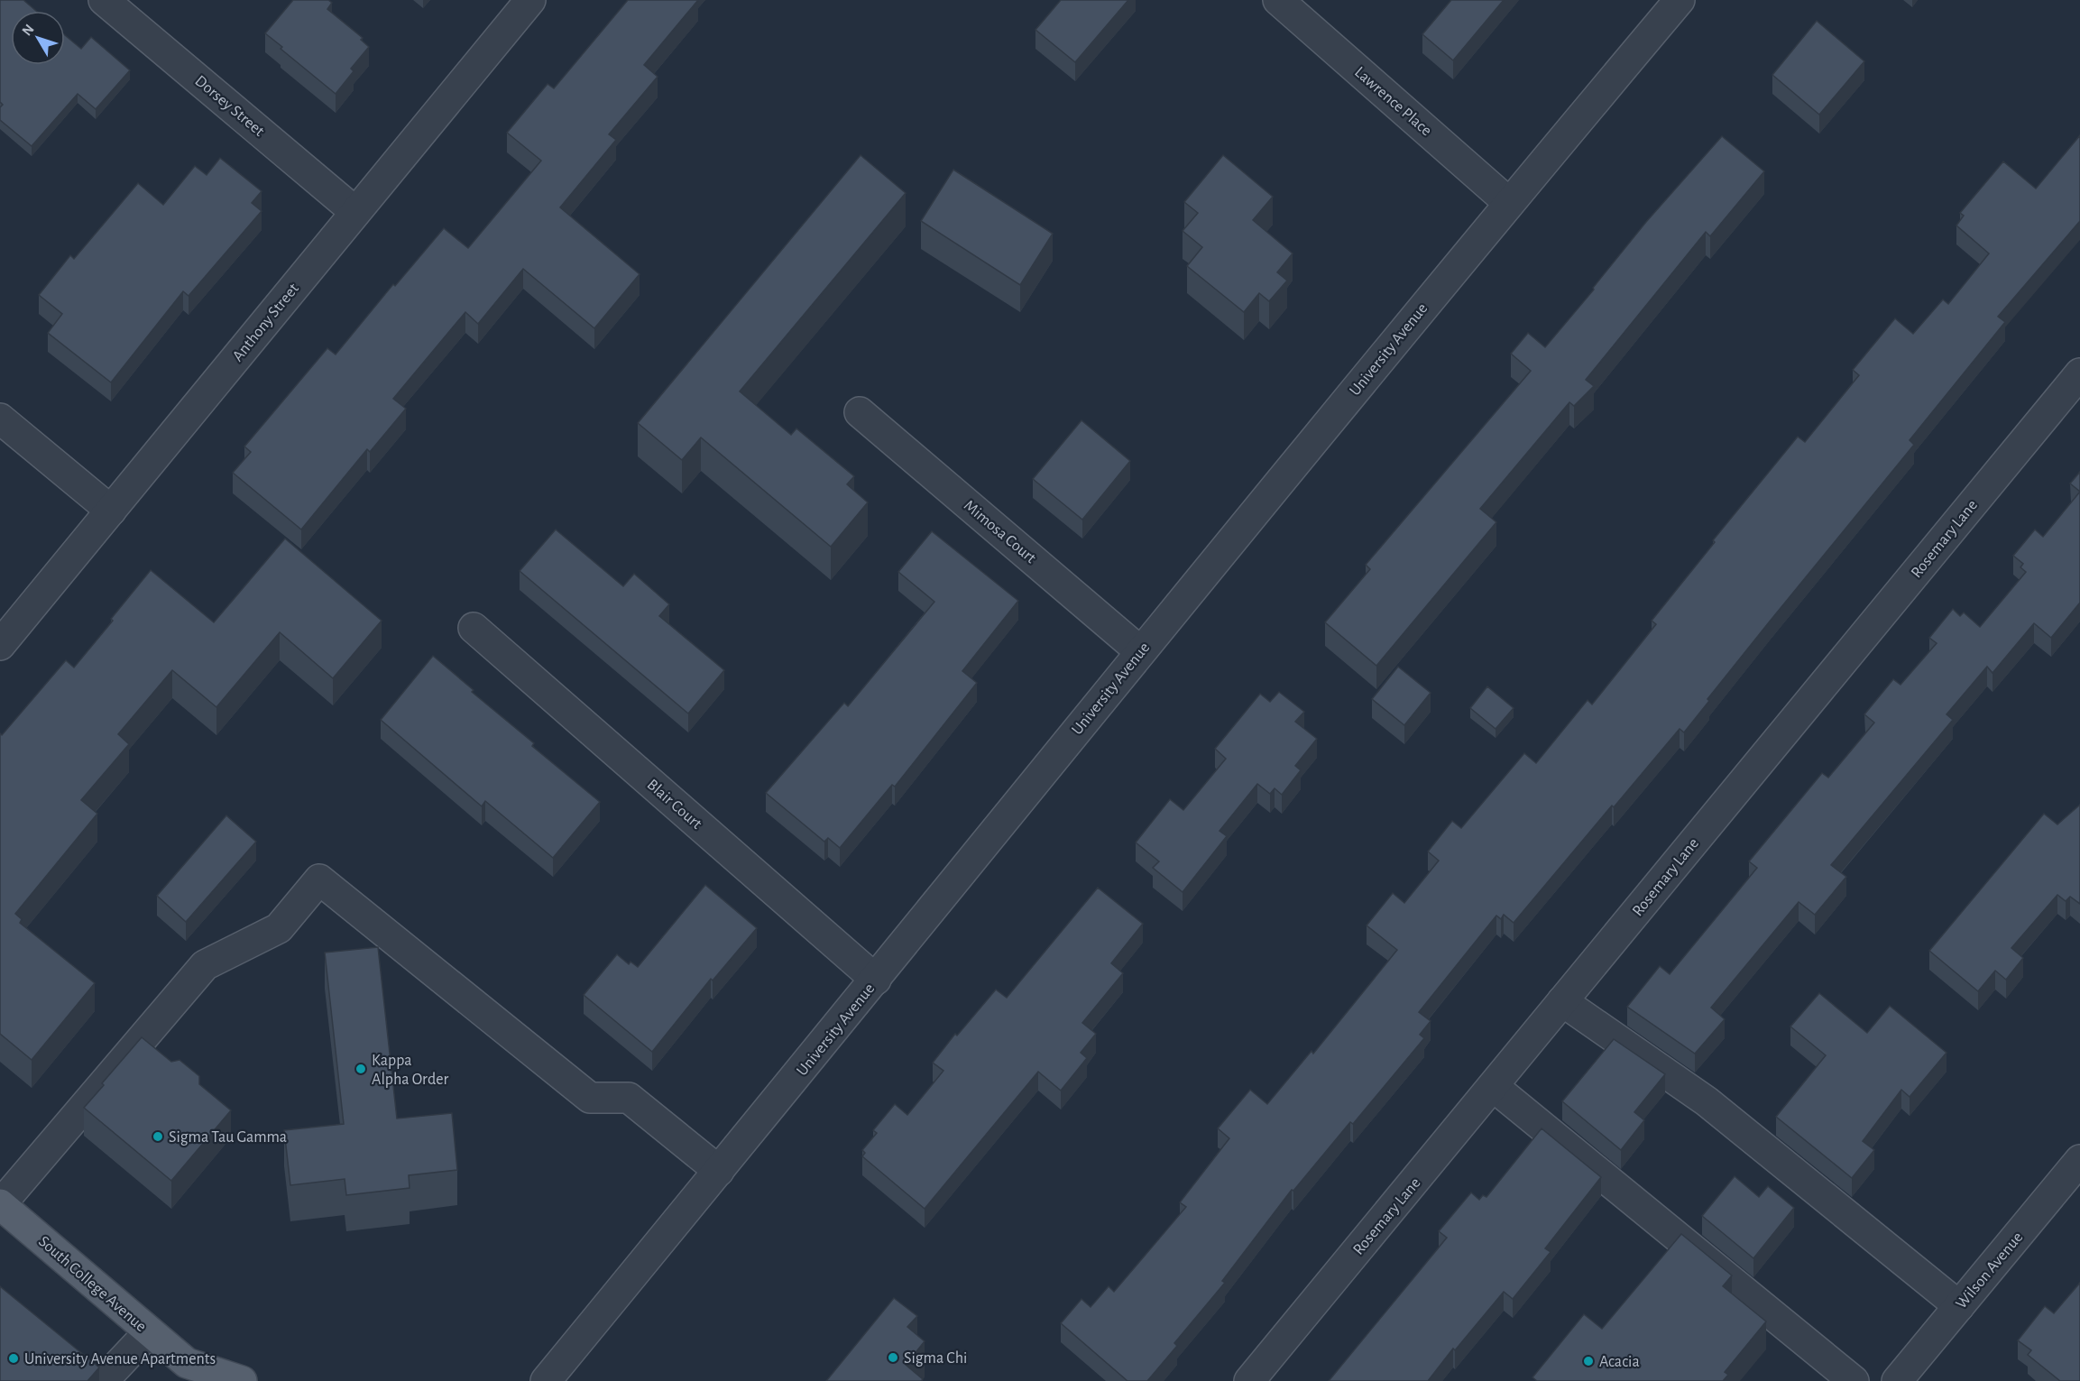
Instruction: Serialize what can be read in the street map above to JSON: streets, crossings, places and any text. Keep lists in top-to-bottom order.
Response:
{
  "streets": {
    "main road": ["South College Avenue"],
    "street": [
      "Lawrence Place",
      "Dorsey Street",
      "Anthony Street",
      "University Avenue",
      "Mimosa Court",
      "Rosemary Lane",
      "Blair Court",
      "Wilson Avenue"
    ]
  },
  "crossings": [
    ["Lawrence Place", "University Avenue"],
    ["Dorsey Street", "Anthony Street"],
    ["University Avenue", "Mimosa Court"],
    ["University Avenue", "Blair Court"]
  ],
  "places": [
    "Kappa Alpha Order",
    "Sigma Tau Gamma",
    "Sigma Chi",
    "University Avenue Apartments",
    "Acacia"
  ],
  "north": "top left"
}
